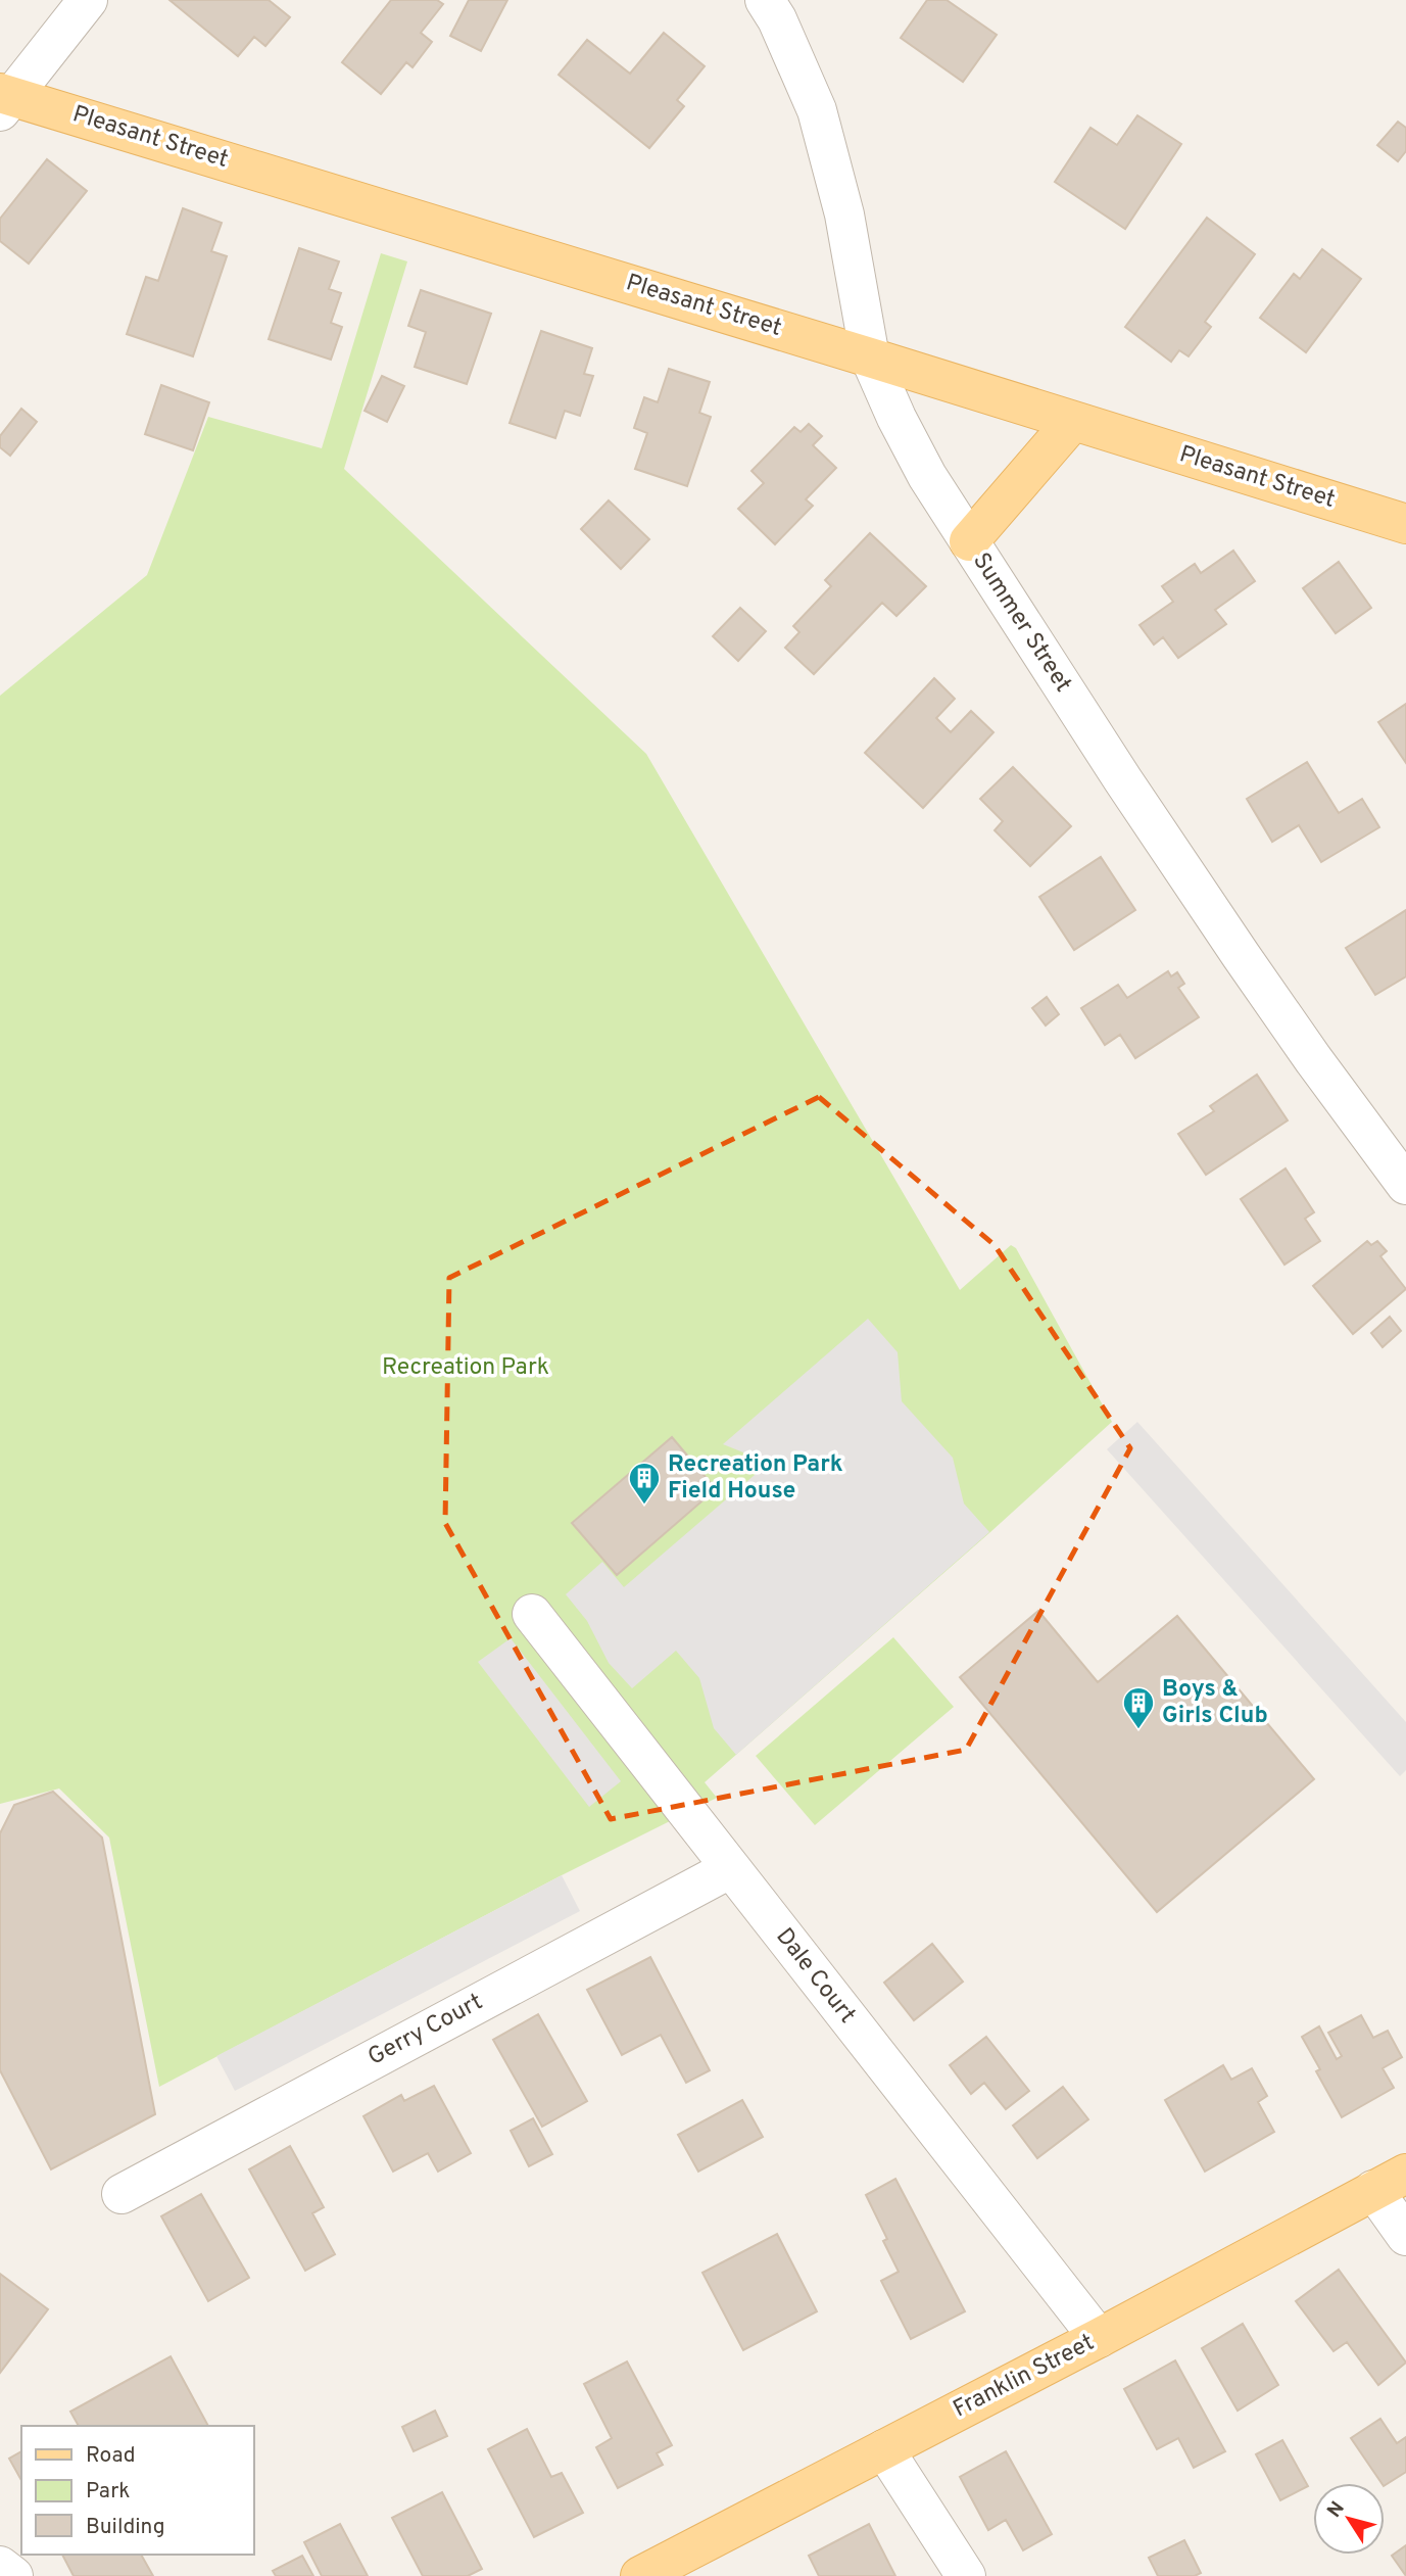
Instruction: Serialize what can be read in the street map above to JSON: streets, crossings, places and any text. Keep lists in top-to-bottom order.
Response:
{
  "streets": {
    "main road": ["Pleasant Street", "Franklin Street"],
    "street": ["Summer Street", "Dale Court", "Gerry Court"]
  },
  "crossings": [
    ["Pleasant Street", "Summer Street"],
    ["Dale Court", "Gerry Court"],
    ["Dale Court", "Franklin Street"]
  ],
  "parks": ["Recreation Park"],
  "places": {
    "building": ["Recreation Park Field House", "Boys & Girls Club"]
  },
  "legend": ["Road", "Park", "Building"],
  "north": "top left"
}
